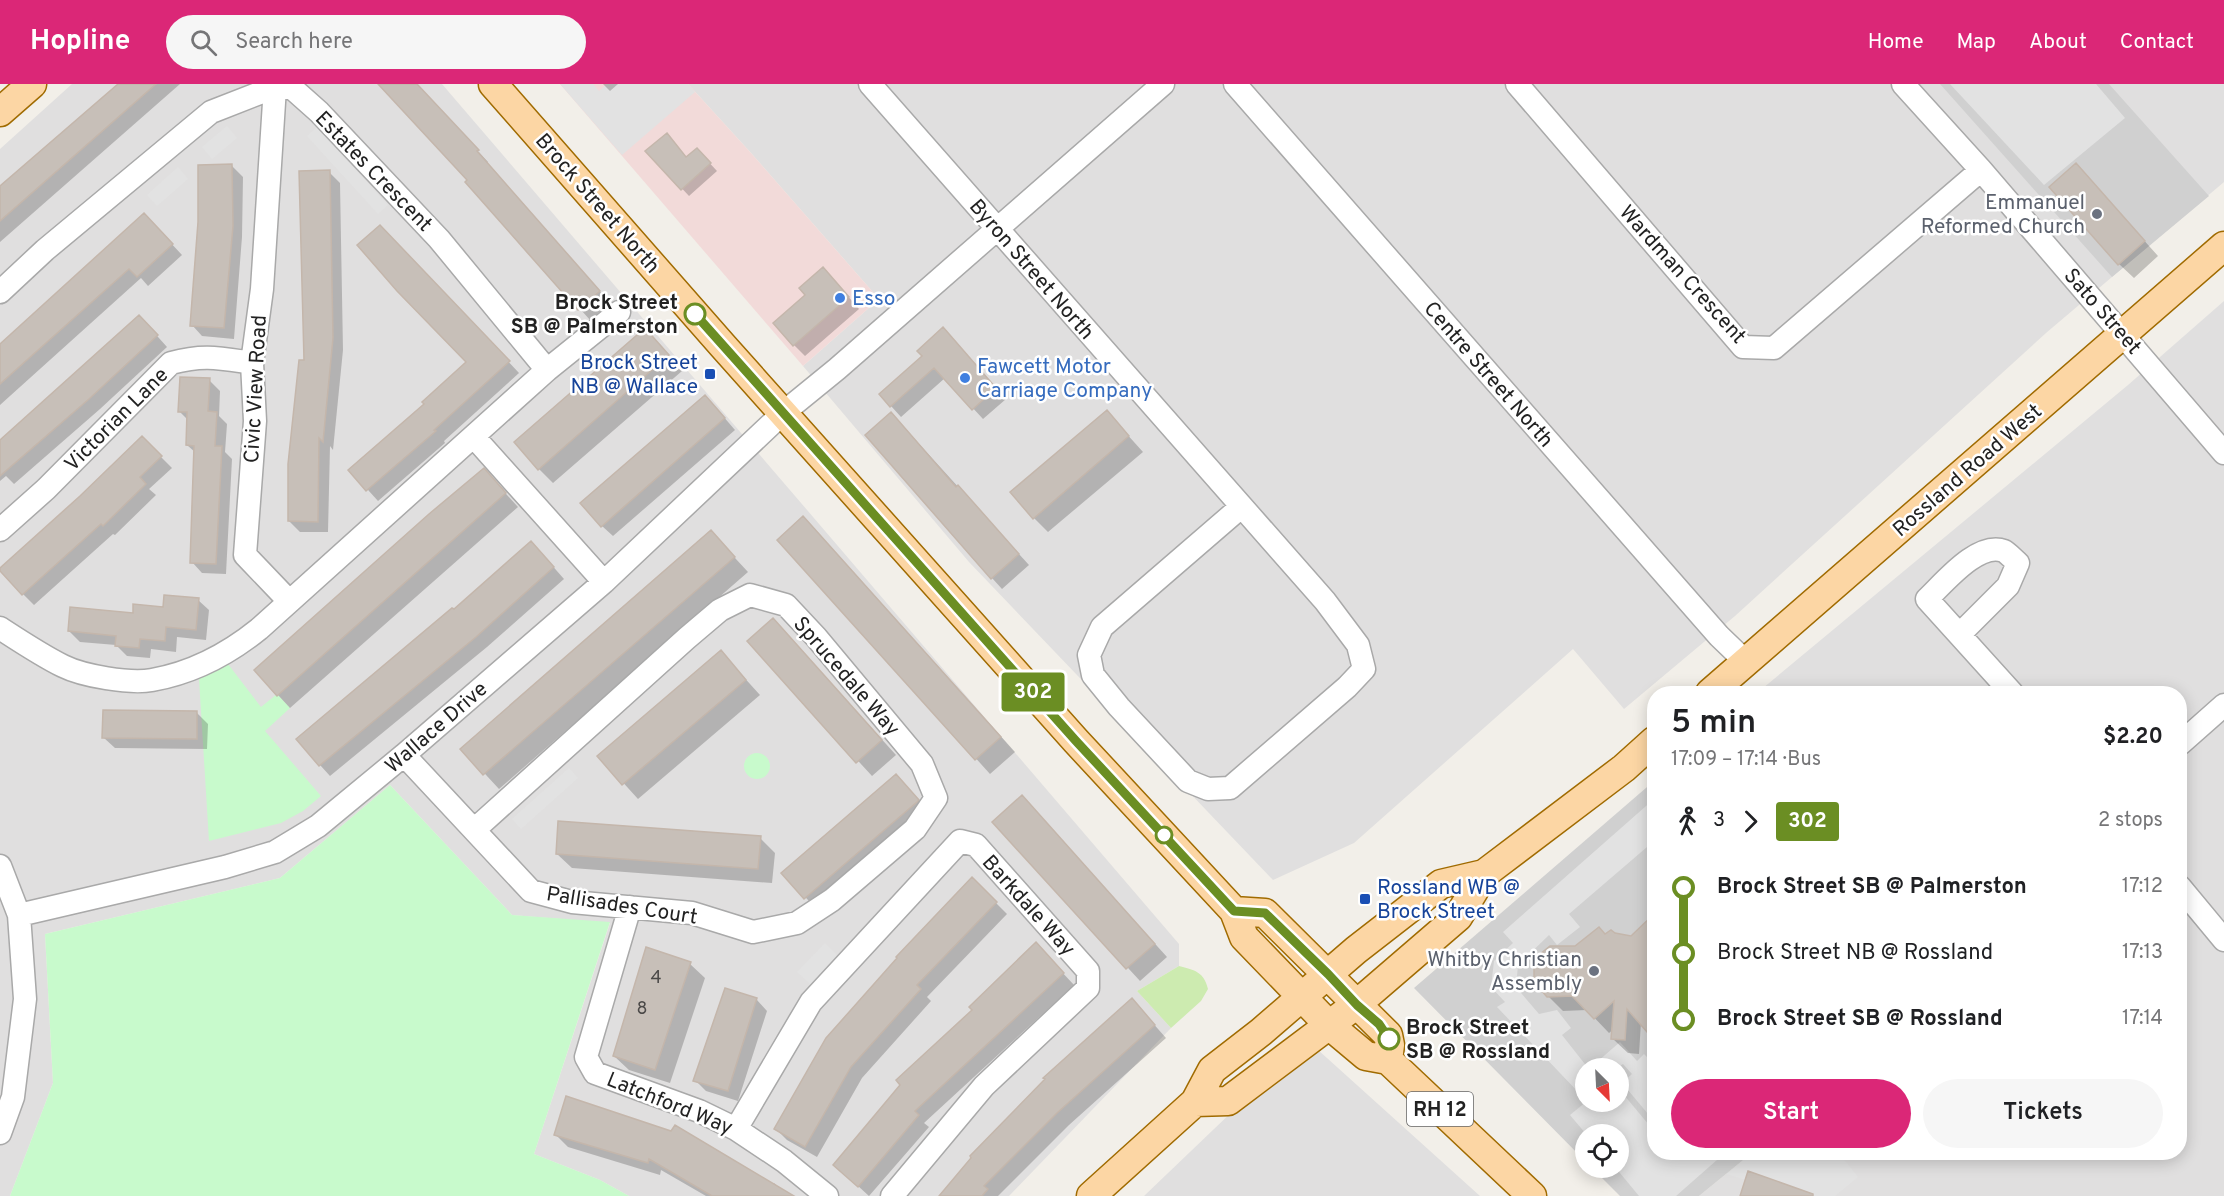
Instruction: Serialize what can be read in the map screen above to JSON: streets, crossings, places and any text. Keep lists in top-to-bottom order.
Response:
{
  "streets": {
    "main road": ["Brock Street North", "Rossland Road West", "RH 12"],
    "street": [
      "Estates Crescent",
      "Byron Street North",
      "Wardman Crescent",
      "Sato Street",
      "Centre Street North",
      "Civic View Road",
      "Victorian Lane",
      "Sprucedale Way",
      "Wallace Drive",
      "Pallisades Court",
      "Barkdale Way",
      "Latchford Way"
    ]
  },
  "crossings": [
    ["Estates Crescent", "Civic View Road"],
    ["Brock Street North", "Wallace Drive"],
    ["Byron Street North", "Wallace Drive"],
    ["Wardman Crescent", "Sato Street"],
    ["Sato Street", "Rossland Road West"],
    ["Centre Street North", "Rossland Road West"],
    ["Civic View Road", "Victorian Lane"],
    ["Sprucedale Way", "Pallisades Court"],
    ["Wallace Drive", "Pallisades Court"],
    ["Pallisades Court", "Latchford Way"],
    ["Barkdale Way", "Latchford Way"]
  ],
  "places": {
    "other": [
      "Emmanuel Reformed Church",
      "Esso",
      "Brock Street SB @ Palmerston",
      "Fawcett Motor Carriage Company",
      "Whitby Christian Assembly",
      "Brock Street SB @ Rossland"
    ],
    "transit": ["Brock Street NB @ Wallace", "Rossland WB @ Brock Street"]
  },
  "lines": ["bus line 302"],
  "house_numbers": ["4", "8"],
  "north": "bottom right",
  "page": {
    "header": "Hopline",
    "search": "Search here",
    "nav": [
      "Home",
      "Map",
      "About",
      "Contact"
    ],
    "on_map": "302",
    "heading": ["5 min", "17:09 – 17:14 · Bus", "$2.20"],
    "legs": ["3", "302", "2 stops"],
    "list": [
      {
        "name": "Brock Street SB @ Palmerston",
        "value": "17:12"
      },
      {
        "name": "Brock Street NB @ Rossland",
        "value": "17:13"
      },
      {
        "name": "Brock Street SB @ Rossland",
        "value": "17:14"
      }
    ],
    "buttons": ["Start", "Tickets"]
  }
}
